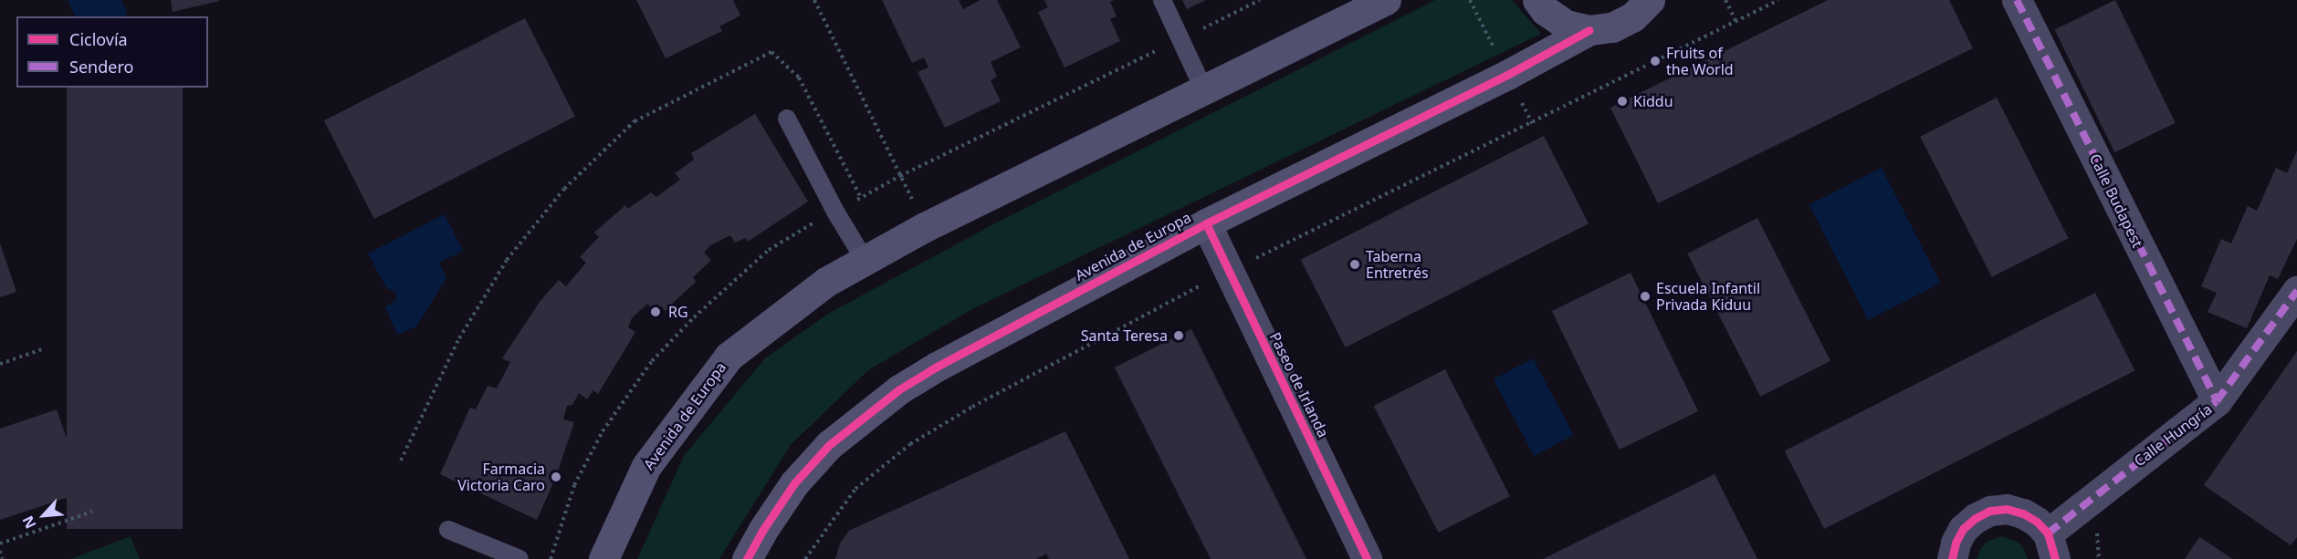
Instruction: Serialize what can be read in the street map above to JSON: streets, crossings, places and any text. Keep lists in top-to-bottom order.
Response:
{
  "streets": {
    "street": [
      "Calle Budapest",
      "Avenida de Europa",
      "Paseo de Irlanda",
      "Calle Hungría"
    ]
  },
  "crossings": [
    ["Calle Budapest", "Calle Hungría"],
    ["Avenida de Europa", "Paseo de Irlanda"]
  ],
  "places": [
    "Fruits of the World",
    "Kiddu",
    "Taberna Entretrés",
    "Escuela Infantil Privada Kiduu",
    "RG",
    "Santa Teresa",
    "Farmacia Victoria Caro"
  ],
  "legend": ["Ciclovía", "Sendero"],
  "north": "bottom left"
}
